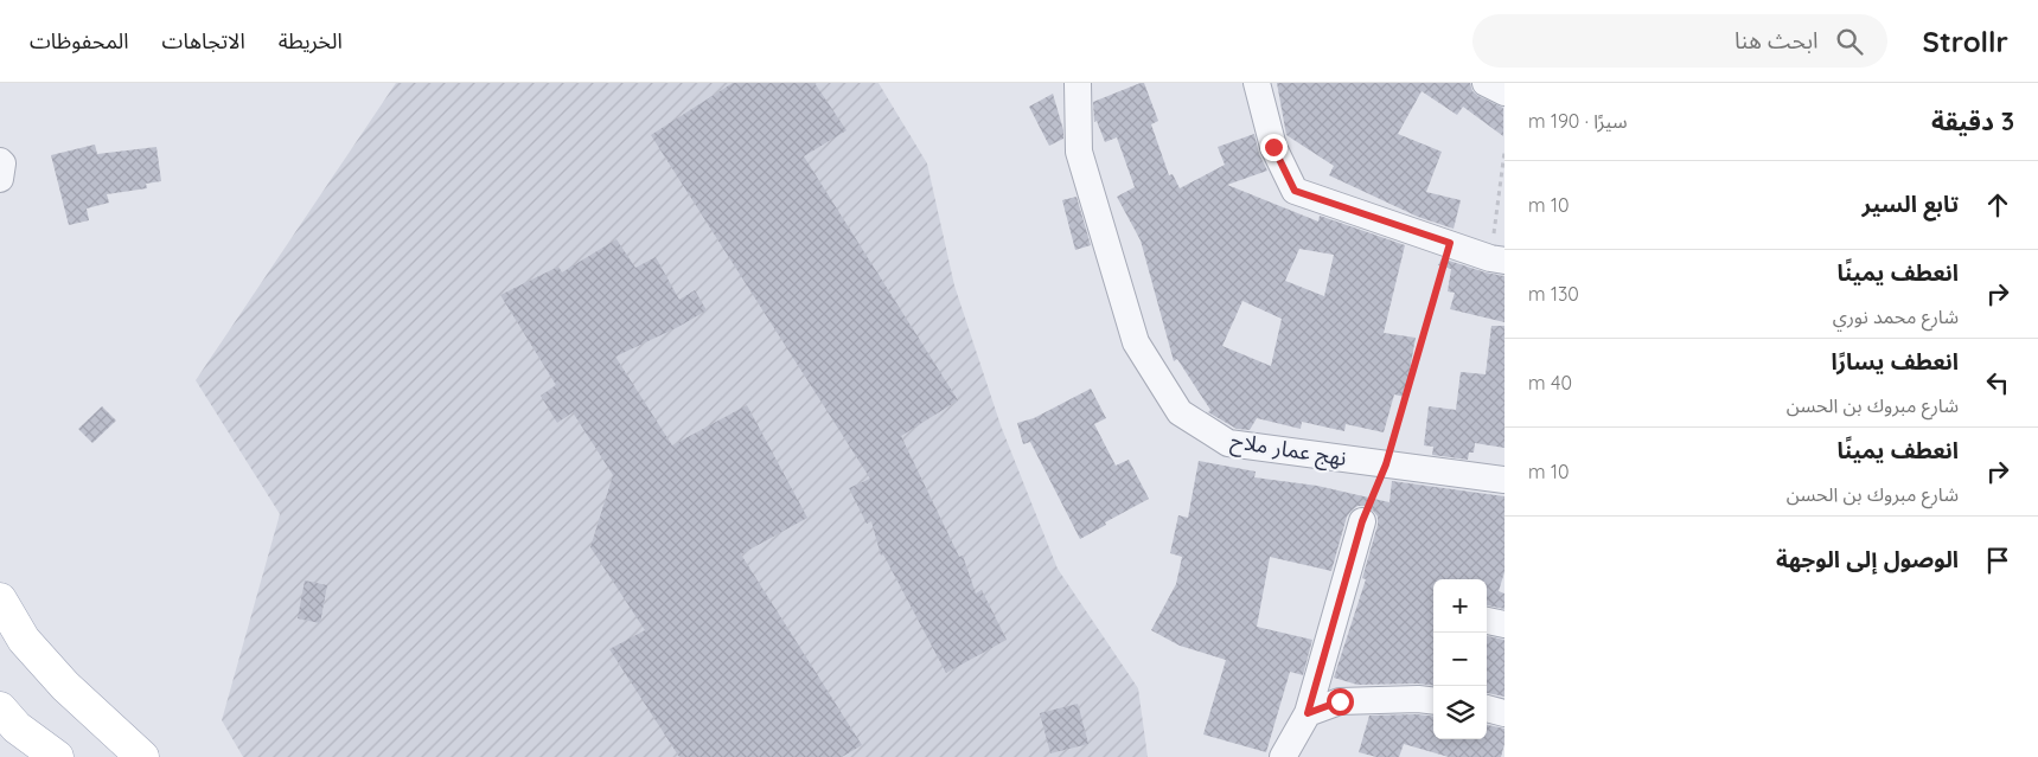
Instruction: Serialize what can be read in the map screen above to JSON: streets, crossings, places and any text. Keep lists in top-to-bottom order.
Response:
{
  "streets": {
    "street": ["نهج عمار ملاح"]
  },
  "page": {
    "header": "Strollr",
    "search": "ابحث هنا",
    "nav": ["الخريطة", "الاتجاهات", "المحفوظات"],
    "heading": ["3 دقيقة", "سيرًا · 190 m"],
    "list": [
      ["تابع السير", "10 m"],
      ["انعطف يمينًا", "شارع محمد نوري", "130 m"],
      ["انعطف يسارًا", "شارع مبروك بن الحسن", "40 m"],
      ["انعطف يمينًا", "شارع مبروك بن الحسن", "10 m"],
      "الوصول إلى الوجهة"
    ],
    "map_buttons": ["+", "−"]
  }
}
